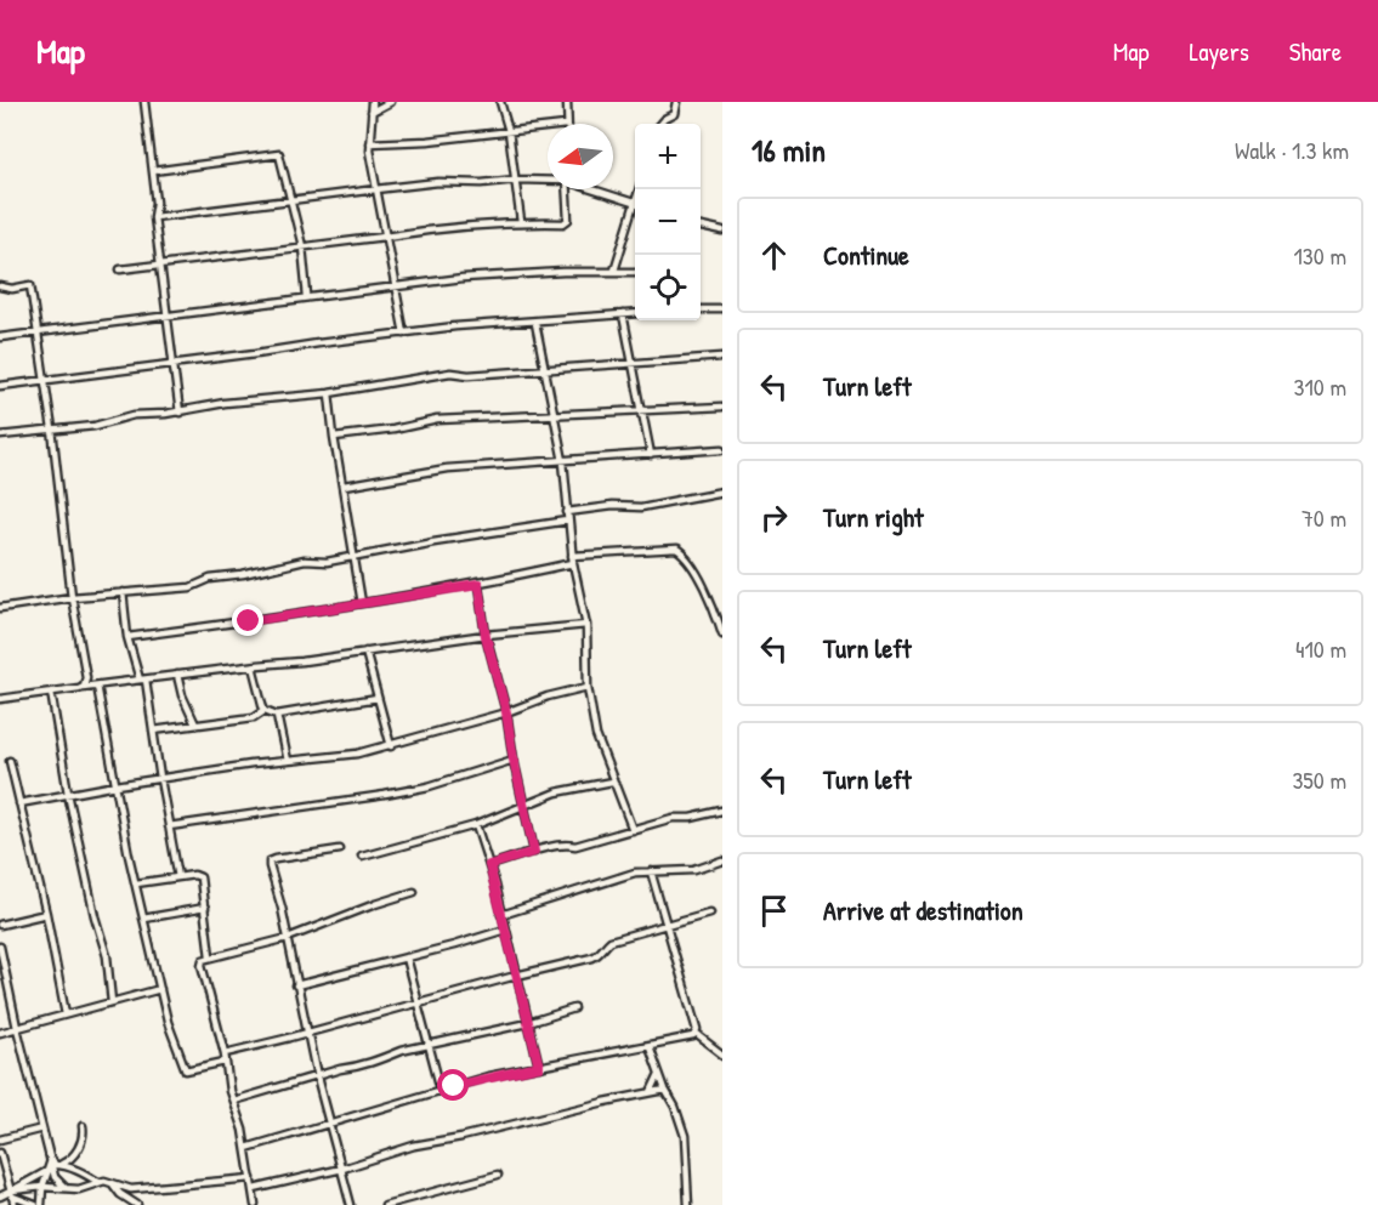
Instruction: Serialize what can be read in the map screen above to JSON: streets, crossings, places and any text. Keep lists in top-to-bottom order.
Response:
{
  "north": "left",
  "page": {
    "header": "Map",
    "nav": ["Map", "Layers", "Share"],
    "heading": ["16 min", "Walk · 1.3 km"],
    "map_buttons": ["+", "−"],
    "list": [
      ["Continue", "130 m"],
      ["Turn left", "310 m"],
      ["Turn right", "70 m"],
      ["Turn left", "410 m"],
      ["Turn left", "350 m"],
      "Arrive at destination"
    ]
  }
}
